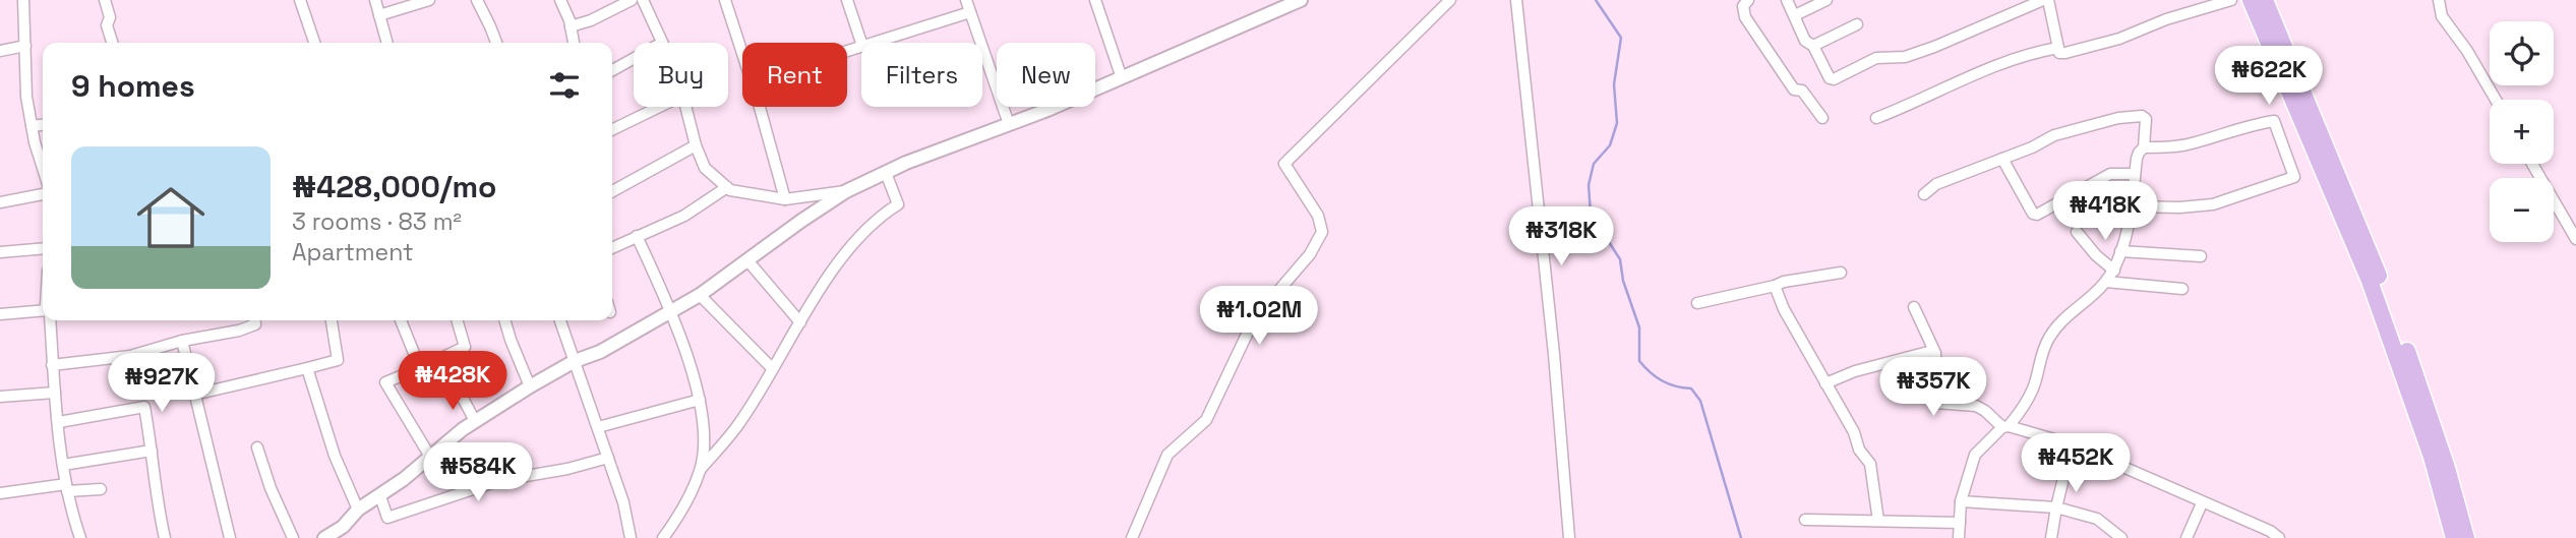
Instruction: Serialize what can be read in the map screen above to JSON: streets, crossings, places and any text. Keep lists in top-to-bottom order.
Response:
{
  "page": {
    "map_buttons": ["+", "−"],
    "chip": [
      "Buy",
      "Rent",
      "Filters",
      "New"
    ],
    "heading": "9 homes",
    "price": [
      "₦622K",
      "₦418K",
      "₦318K",
      "₦1.02M",
      "₦428K",
      "₦927K",
      "₦357K",
      "₦452K",
      "₦584K"
    ],
    "list": [
      {
        "name": "₦428,000/mo",
        "note": "3 rooms · 83 m² · Apartment"
      }
    ]
  }
}
